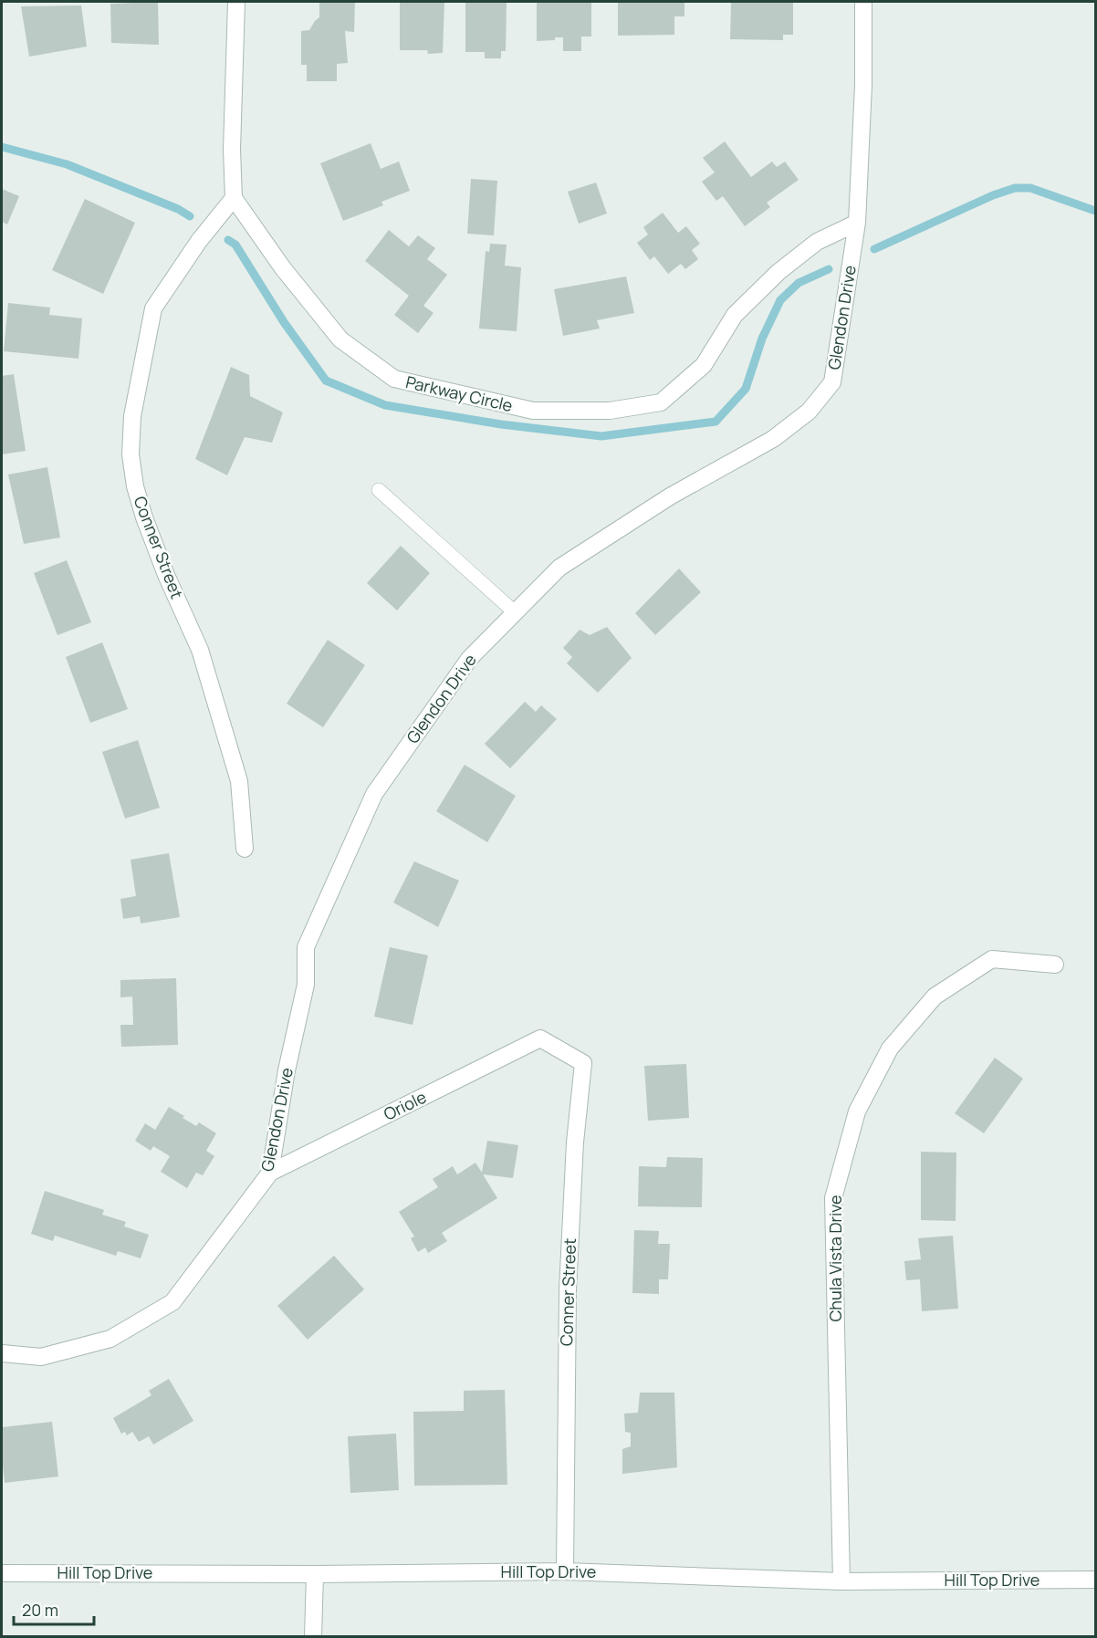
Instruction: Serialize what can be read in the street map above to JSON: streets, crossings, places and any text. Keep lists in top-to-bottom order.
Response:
{
  "streets": {
    "street": [
      "Glendon Drive",
      "Parkway Circle",
      "Conner Street",
      "Oriole",
      "Chula Vista Drive",
      "Hill Top Drive"
    ]
  },
  "crossings": [
    ["Glendon Drive", "Parkway Circle"],
    ["Glendon Drive", "Oriole"],
    ["Parkway Circle", "Conner Street"],
    ["Conner Street", "Oriole"],
    ["Conner Street", "Hill Top Drive"],
    ["Chula Vista Drive", "Hill Top Drive"]
  ],
  "scale_bar": "20 m"
}
